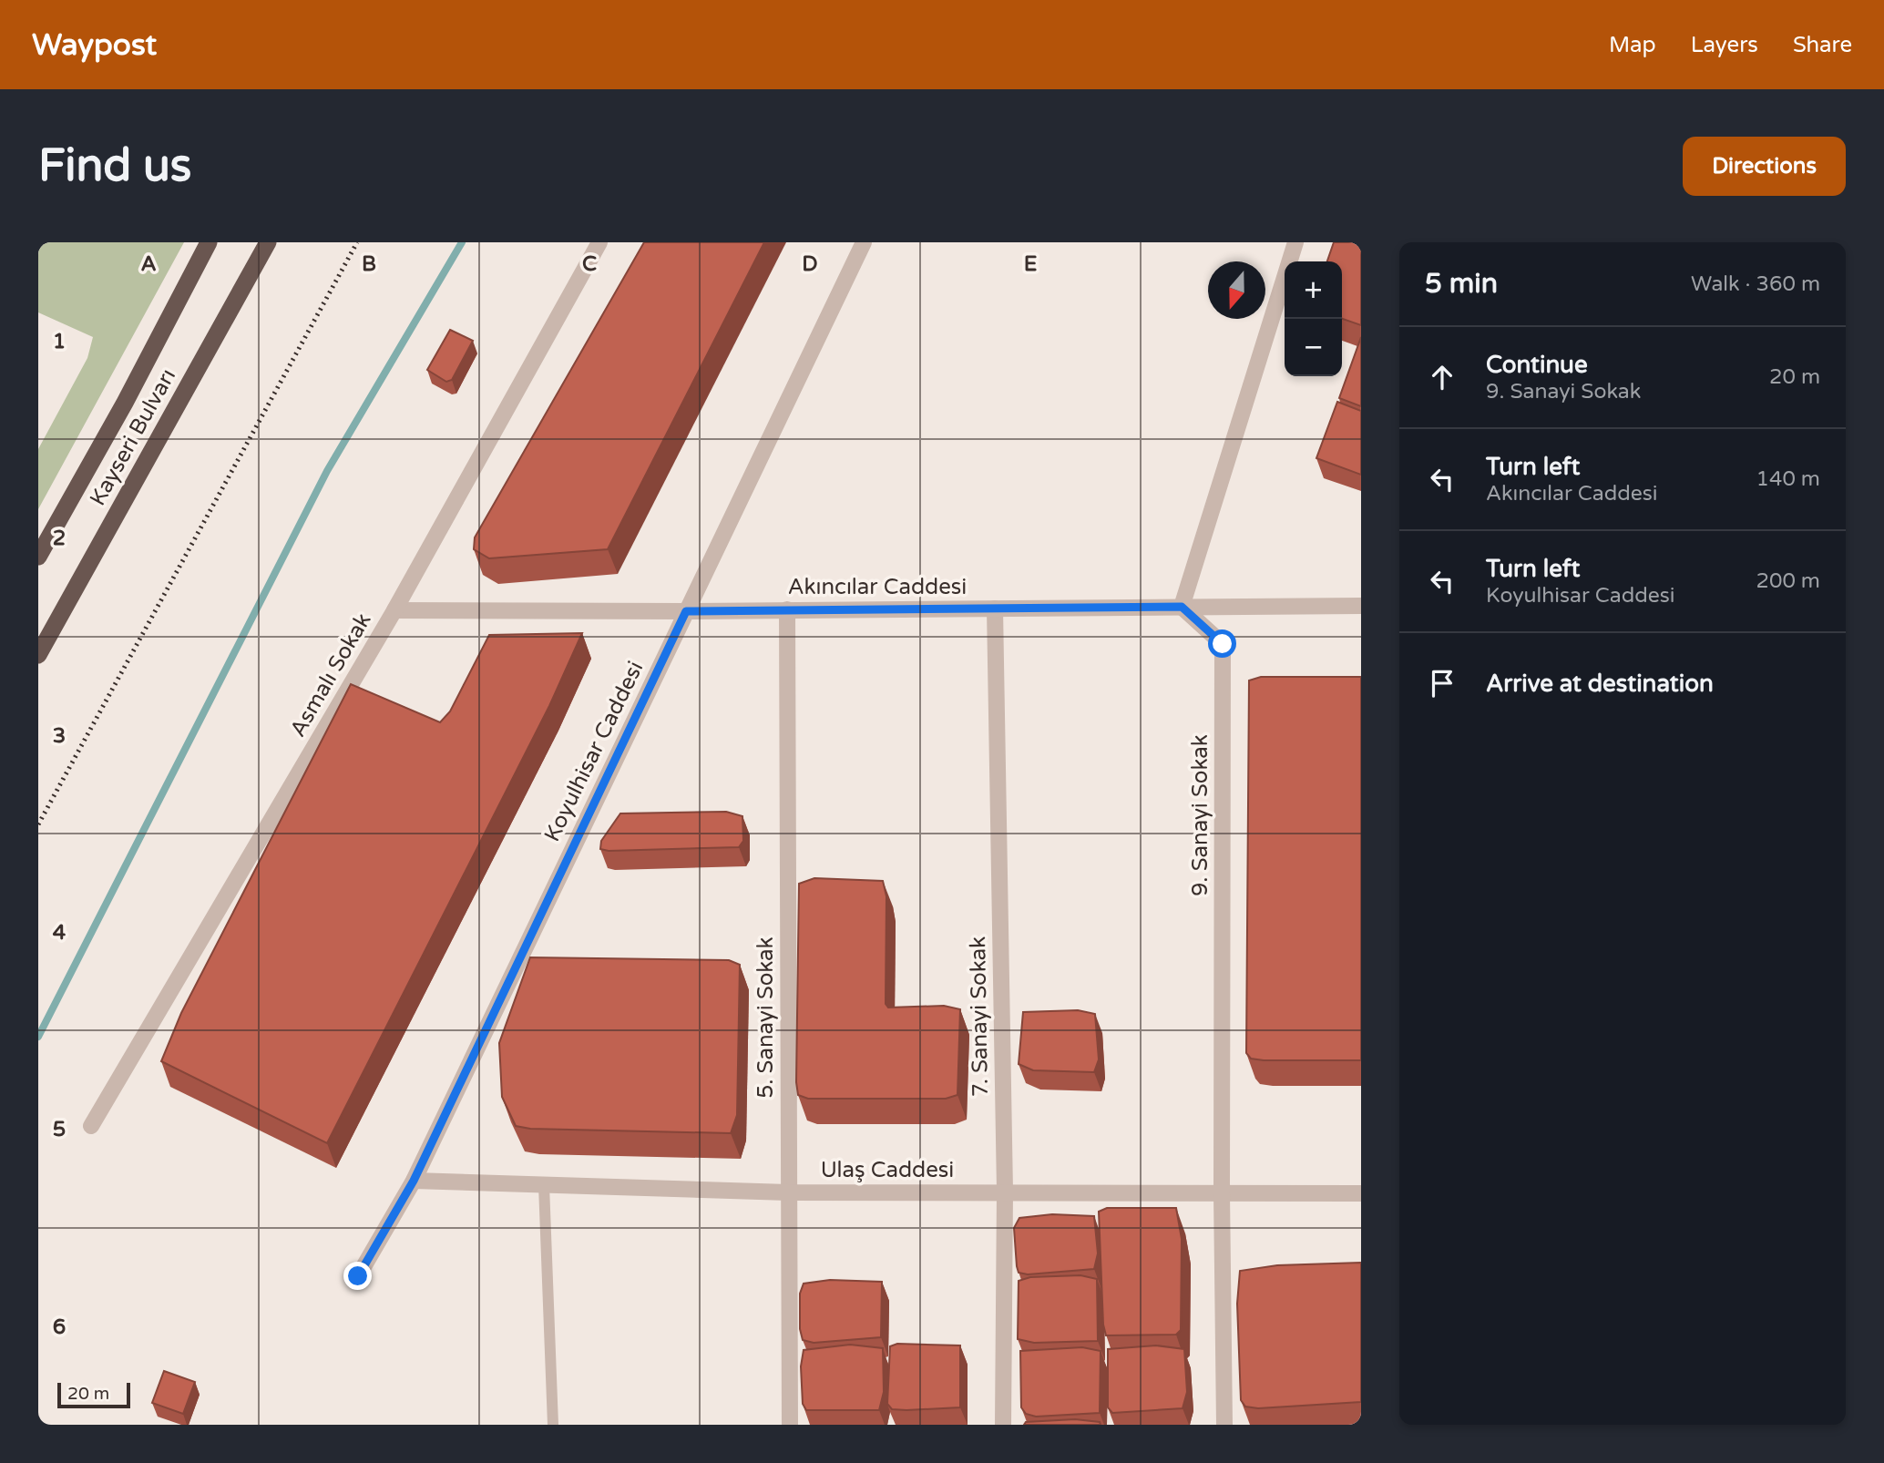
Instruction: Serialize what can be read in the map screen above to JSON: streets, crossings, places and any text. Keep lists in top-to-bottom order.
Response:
{
  "streets": {
    "highway": ["Kayseri Bulvarı"],
    "street": [
      "Akıncılar Caddesi",
      "Asmalı Sokak",
      "Koyulhisar Caddesi",
      "9. Sanayi Sokak",
      "7. Sanayi Sokak",
      "5. Sanayi Sokak",
      "Ulaş Caddesi"
    ]
  },
  "crossings": [
    ["Akıncılar Caddesi", "Asmalı Sokak"],
    ["Akıncılar Caddesi", "Koyulhisar Caddesi"],
    ["Akıncılar Caddesi", "9. Sanayi Sokak"],
    ["Akıncılar Caddesi", "7. Sanayi Sokak"],
    ["Akıncılar Caddesi", "5. Sanayi Sokak"],
    ["Koyulhisar Caddesi", "Ulaş Caddesi"],
    ["9. Sanayi Sokak", "Ulaş Caddesi"],
    ["7. Sanayi Sokak", "Ulaş Caddesi"],
    ["5. Sanayi Sokak", "Ulaş Caddesi"]
  ],
  "scale_bar": "20 m",
  "north": "bottom",
  "page": {
    "header": "Waypost",
    "nav": ["Map", "Layers", "Share"],
    "buttons": "Directions",
    "title": "Find us",
    "heading": ["5 min", "Walk · 360 m"],
    "map_buttons": ["+", "−"],
    "list": [
      ["Continue", "9. Sanayi Sokak", "20 m"],
      ["Turn left", "Akıncılar Caddesi", "140 m"],
      ["Turn left", "Koyulhisar Caddesi", "200 m"],
      "Arrive at destination"
    ],
    "scale": "20 m"
  },
  "grid": {
    "columns": [
      "A",
      "B",
      "C",
      "D",
      "E"
    ],
    "rows": [
      "1",
      "2",
      "3",
      "4",
      "5",
      "6"
    ]
  }
}
